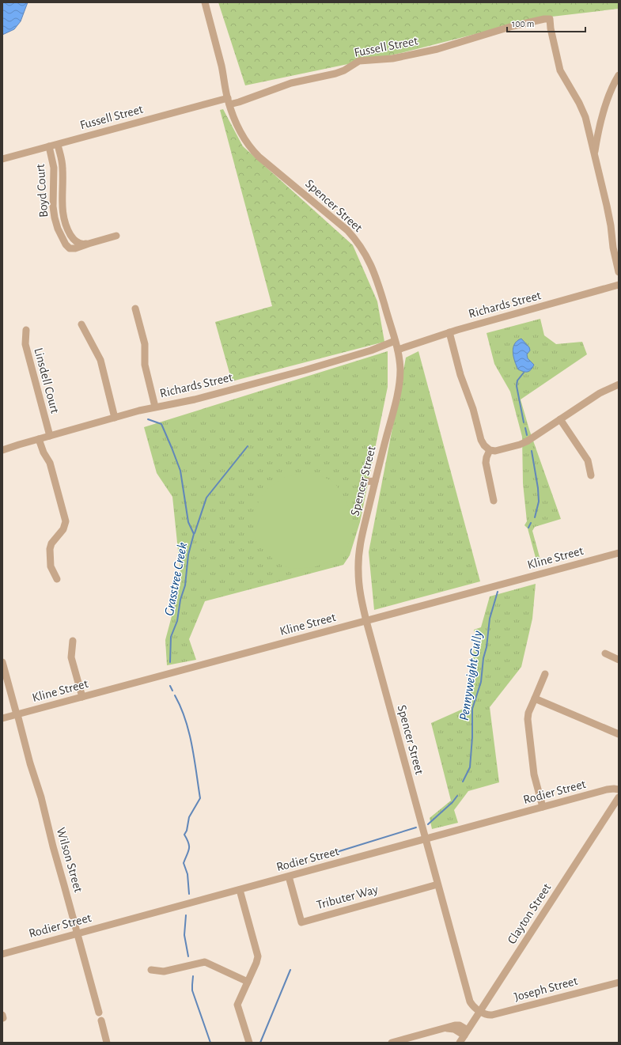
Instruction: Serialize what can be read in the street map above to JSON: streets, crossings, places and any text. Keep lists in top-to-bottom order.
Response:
{
  "streets": {
    "street": [
      "Fussell Street",
      "Boyd Court",
      "Spencer Street",
      "Richards Street",
      "Linsdell Court",
      "Kline Street",
      "Rodier Street",
      "Wilson Street",
      "Tributer Way",
      "Clayton Street",
      "Joseph Street"
    ]
  },
  "crossings": [
    ["Fussell Street", "Boyd Court"],
    ["Fussell Street", "Spencer Street"],
    ["Spencer Street", "Richards Street"],
    ["Spencer Street", "Kline Street"],
    ["Spencer Street", "Rodier Street"],
    ["Spencer Street", "Tributer Way"],
    ["Spencer Street", "Clayton Street"],
    ["Spencer Street", "Joseph Street"],
    ["Richards Street", "Linsdell Court"],
    ["Kline Street", "Wilson Street"],
    ["Rodier Street", "Wilson Street"],
    ["Rodier Street", "Tributer Way"],
    ["Clayton Street", "Joseph Street"]
  ],
  "water": ["Grasstree Creek", "Pennyweight Gully"],
  "scale_bar": "100 m"
}
